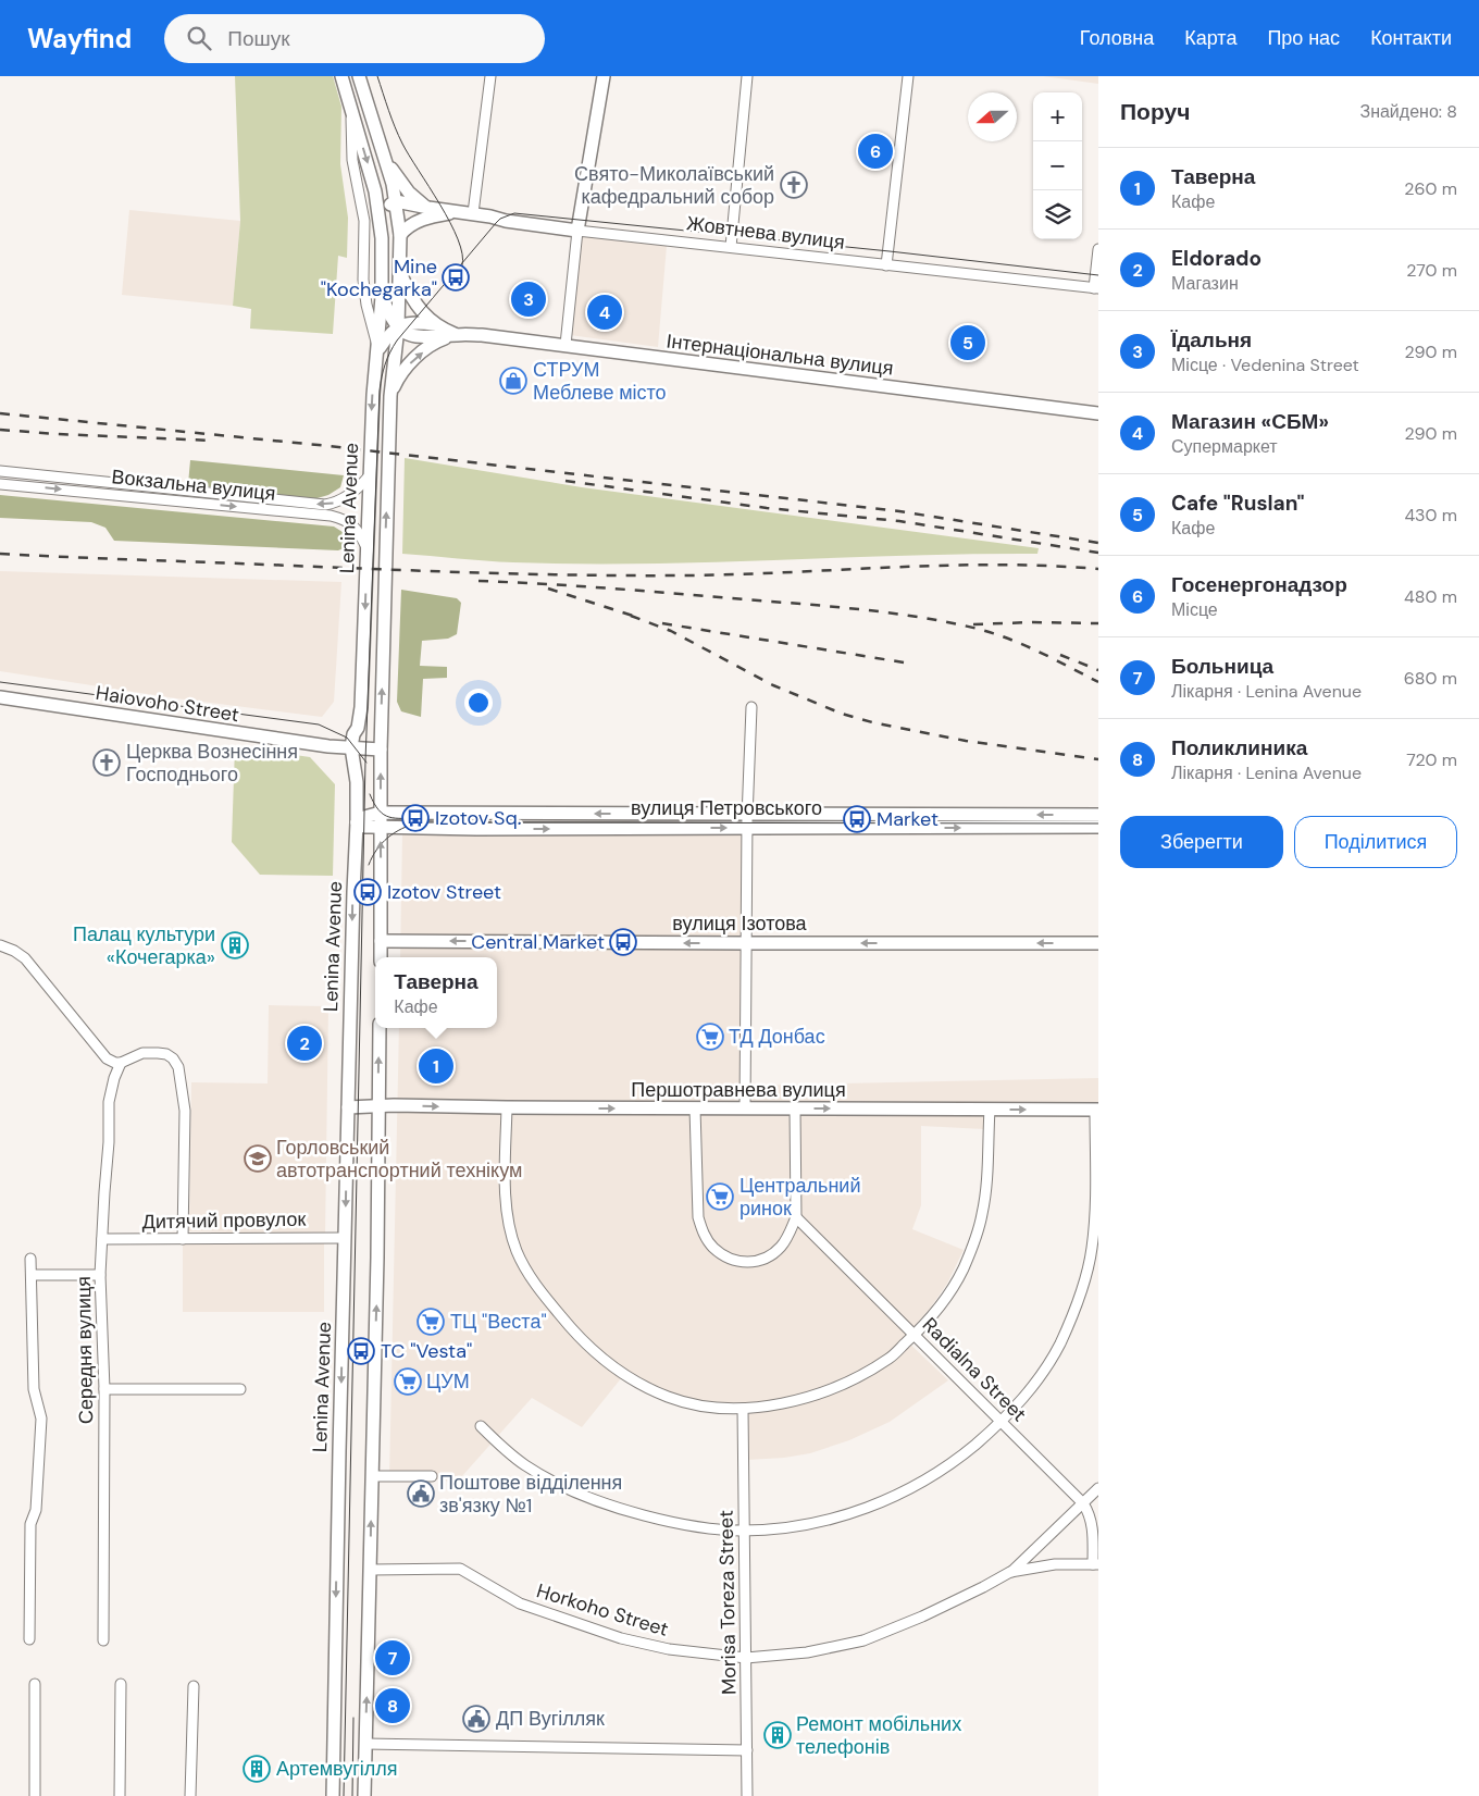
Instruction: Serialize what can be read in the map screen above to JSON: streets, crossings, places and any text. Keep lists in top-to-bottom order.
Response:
{
  "streets": {
    "main road": [
      "Жовтнева вулиця",
      "Інтернаціональна вулиця",
      "Lenina Avenue",
      "Haiovoho Street",
      "вулиця Петровського",
      "вулиця Ізотова",
      "Першотравнева вулиця"
    ],
    "street": [
      "Вокзальна вулиця",
      "Дитячий провулок",
      "Середня вулиця",
      "Radialna Street",
      "Morisa Toreza Street",
      "Horkoho Street"
    ]
  },
  "crossings": [
    ["Жовтнева вулиця", "Lenina Avenue"],
    ["Інтернаціональна вулиця", "Lenina Avenue"],
    ["Вокзальна вулиця", "Lenina Avenue"],
    ["Lenina Avenue", "Haiovoho Street"],
    ["Lenina Avenue", "вулиця Петровського"],
    ["Lenina Avenue", "вулиця Ізотова"],
    ["Lenina Avenue", "Першотравнева вулиця"],
    ["Lenina Avenue", "Дитячий провулок"],
    ["Дитячий провулок", "Середня вулиця"],
    ["Morisa Toreza Street", "Horkoho Street"]
  ],
  "one_way": ["вулиця Ізотова", "Першотравнева вулиця"],
  "places": {
    "church": ["Свято-Миколаївський кафедральний собор", "Церква Вознесіння Господнього"],
    "bus stop": [
      "Mine \"Kochegarka\"",
      "Izotov Sq.",
      "Market",
      "Izotov Street",
      "Central Market",
      "TC \"Vesta\""
    ],
    "shop": ["СТРУМ Меблеве місто"],
    "building": ["Палац культури «Кочегарка»", "Ремонт мобільних телефонів", "Артемвугілля"],
    "supermarket": [
      "ТД Донбас",
      "Центральний ринок",
      "ТЦ \"Веста\"",
      "ЦУМ"
    ],
    "school or university": ["Горловський автотранспортний технікум"],
    "public building": ["Поштове відділення зв'язку №1", "ДП Вугілляк"]
  },
  "north": "left",
  "page": {
    "header": "Wayfind",
    "search": "Пошук",
    "nav": [
      "Головна",
      "Карта",
      "Про нас",
      "Контакти"
    ],
    "heading": ["Поруч", "Знайдено: 8"],
    "map_buttons": ["+", "−"],
    "pins": [
      "6",
      "3",
      "4",
      "5",
      "2",
      "1",
      "7",
      "8"
    ],
    "list": [
      {
        "mark": "1",
        "name": "Таверна",
        "note": "Кафе",
        "value": "260 m"
      },
      {
        "mark": "2",
        "name": "Eldorado",
        "note": "Магазин",
        "value": "270 m"
      },
      {
        "mark": "3",
        "name": "Їдальня",
        "note": "Місце · Vedenina Street",
        "value": "290 m"
      },
      {
        "mark": "4",
        "name": "Магазин «СБМ»",
        "note": "Супермаркет",
        "value": "290 m"
      },
      {
        "mark": "5",
        "name": "Cafe \"Ruslan\"",
        "note": "Кафе",
        "value": "430 m"
      },
      {
        "mark": "6",
        "name": "Госенергонадзор",
        "note": "Місце",
        "value": "480 m"
      },
      {
        "mark": "7",
        "name": "Больница",
        "note": "Лікарня · Lenina Avenue",
        "value": "680 m"
      },
      {
        "mark": "8",
        "name": "Поликлиника",
        "note": "Лікарня · Lenina Avenue",
        "value": "720 m"
      }
    ],
    "buttons": ["Зберегти", "Поділитися"],
    "popup": ["Таверна", "Кафе"]
  }
}
